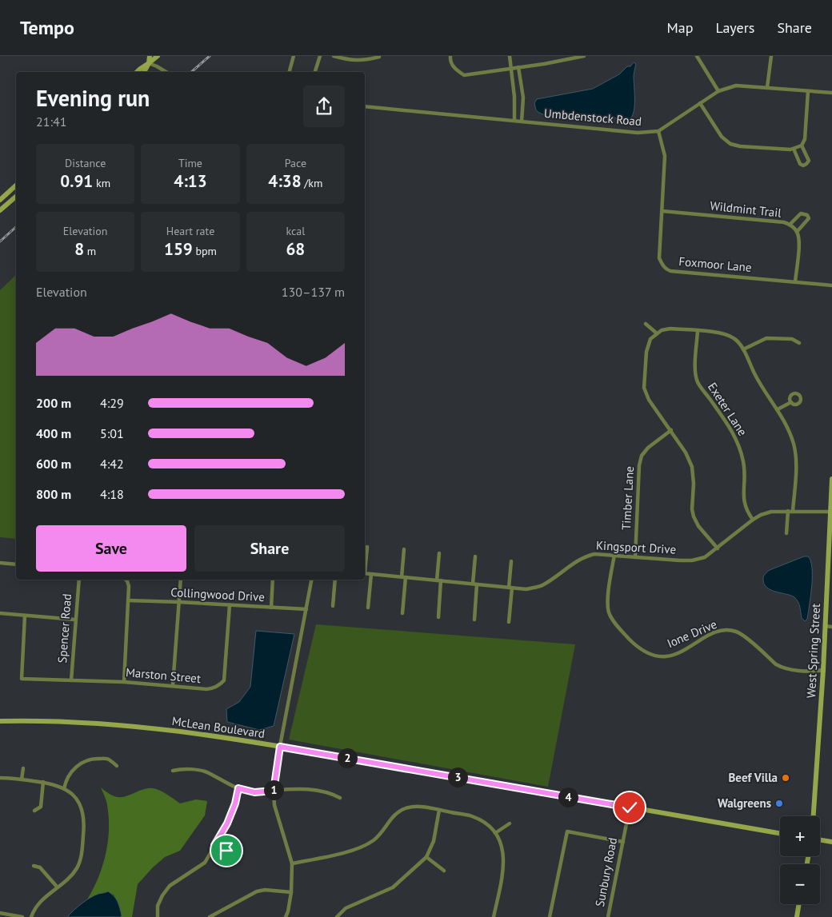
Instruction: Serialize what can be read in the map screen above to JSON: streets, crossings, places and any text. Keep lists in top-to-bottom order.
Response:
{
  "streets": {
    "main road": ["West Spring Street", "McLean Boulevard"],
    "street": [
      "Umbdenstock Road",
      "Wildmint Trail",
      "Foxmoor Lane",
      "Exeter Lane",
      "Timber Lane",
      "Kingsport Drive",
      "Collingwood Drive",
      "Spencer Road",
      "Ione Drive",
      "Marston Street",
      "Sunbury Road"
    ]
  },
  "crossings": [
    ["Umbdenstock Road", "Foxmoor Lane"],
    ["Wildmint Trail", "Foxmoor Lane"],
    ["Exeter Lane", "Kingsport Drive"],
    ["Timber Lane", "Kingsport Drive"],
    ["Kingsport Drive", "Ione Drive"],
    ["Kingsport Drive", "West Spring Street"],
    ["Collingwood Drive", "Marston Street"],
    ["Spencer Road", "Marston Street"],
    ["Ione Drive", "West Spring Street"],
    ["McLean Boulevard", "Sunbury Road"]
  ],
  "places": ["Beef Villa", "Walgreens"],
  "page": {
    "header": "Tempo",
    "nav": ["Map", "Layers", "Share"],
    "heading": ["Evening run", "21:41"],
    "stats": [
      ["Distance", "0.91 km"],
      ["Time", "4:13"],
      ["Pace", "4:38 /km"],
      ["Elevation", "8 m"],
      ["Heart rate", "159 bpm"],
      ["kcal", "68"]
    ],
    "chart": ["Elevation", "130–137 m"],
    "list": [
      {
        "name": "200 m",
        "note": "4:29"
      },
      {
        "name": "400 m",
        "note": "5:01"
      },
      {
        "name": "600 m",
        "note": "4:42"
      },
      {
        "name": "800 m",
        "note": "4:18"
      }
    ],
    "buttons": ["Save", "Share"],
    "pins": [
      "2",
      "3",
      "1",
      "4"
    ],
    "map_buttons": ["+", "−"]
  }
}
